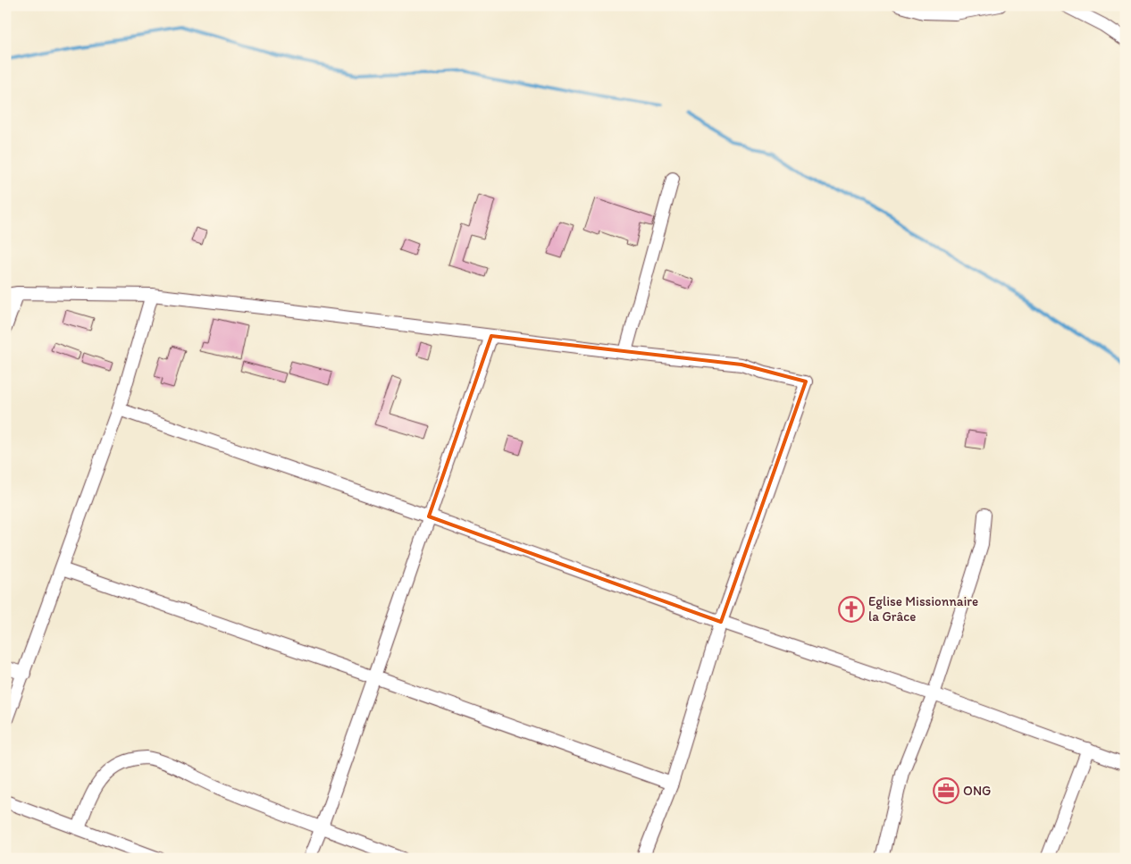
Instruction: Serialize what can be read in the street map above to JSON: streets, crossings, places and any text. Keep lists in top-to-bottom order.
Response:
{
  "places": {
    "church": ["Eglise Missionnaire la Grâce"],
    "office": ["ONG"]
  }
}
